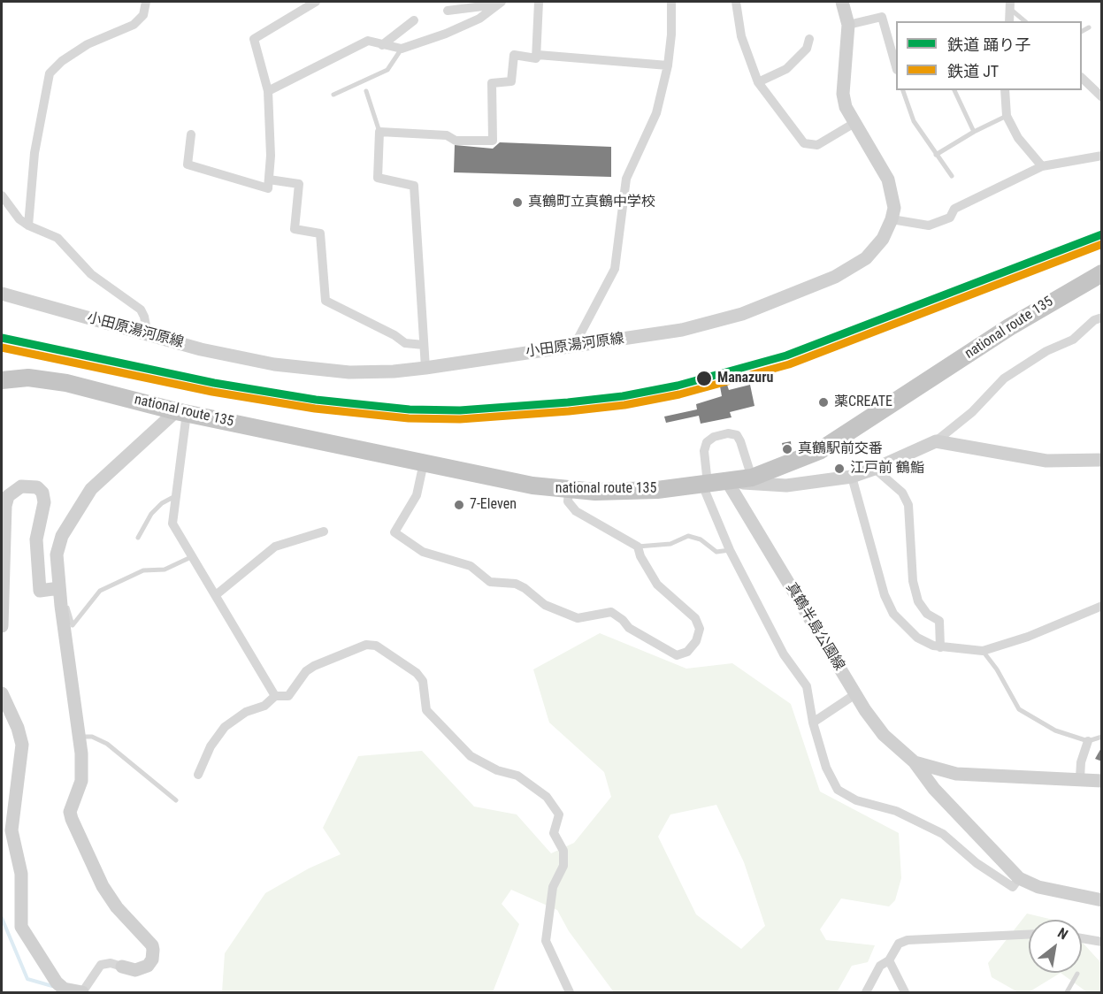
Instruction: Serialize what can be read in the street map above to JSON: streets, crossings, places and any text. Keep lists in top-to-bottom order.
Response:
{
  "streets": {
    "highway": ["national route 135"],
    "main road": ["小田原湯河原線", "真鶴半島公園線"]
  },
  "crossings": [
    ["national route 135", "真鶴半島公園線"]
  ],
  "places": [
    "真鶴町立真鶴中学校",
    "Manazuru",
    "薬CREATE",
    "真鶴駅前交番",
    "江戸前 鶴鮨",
    "7-Eleven"
  ],
  "lines": ["rail line 踊り子", "rail line JT"],
  "legend": ["鉄道 踊り子", "鉄道 JT"],
  "north": "top right"
}
